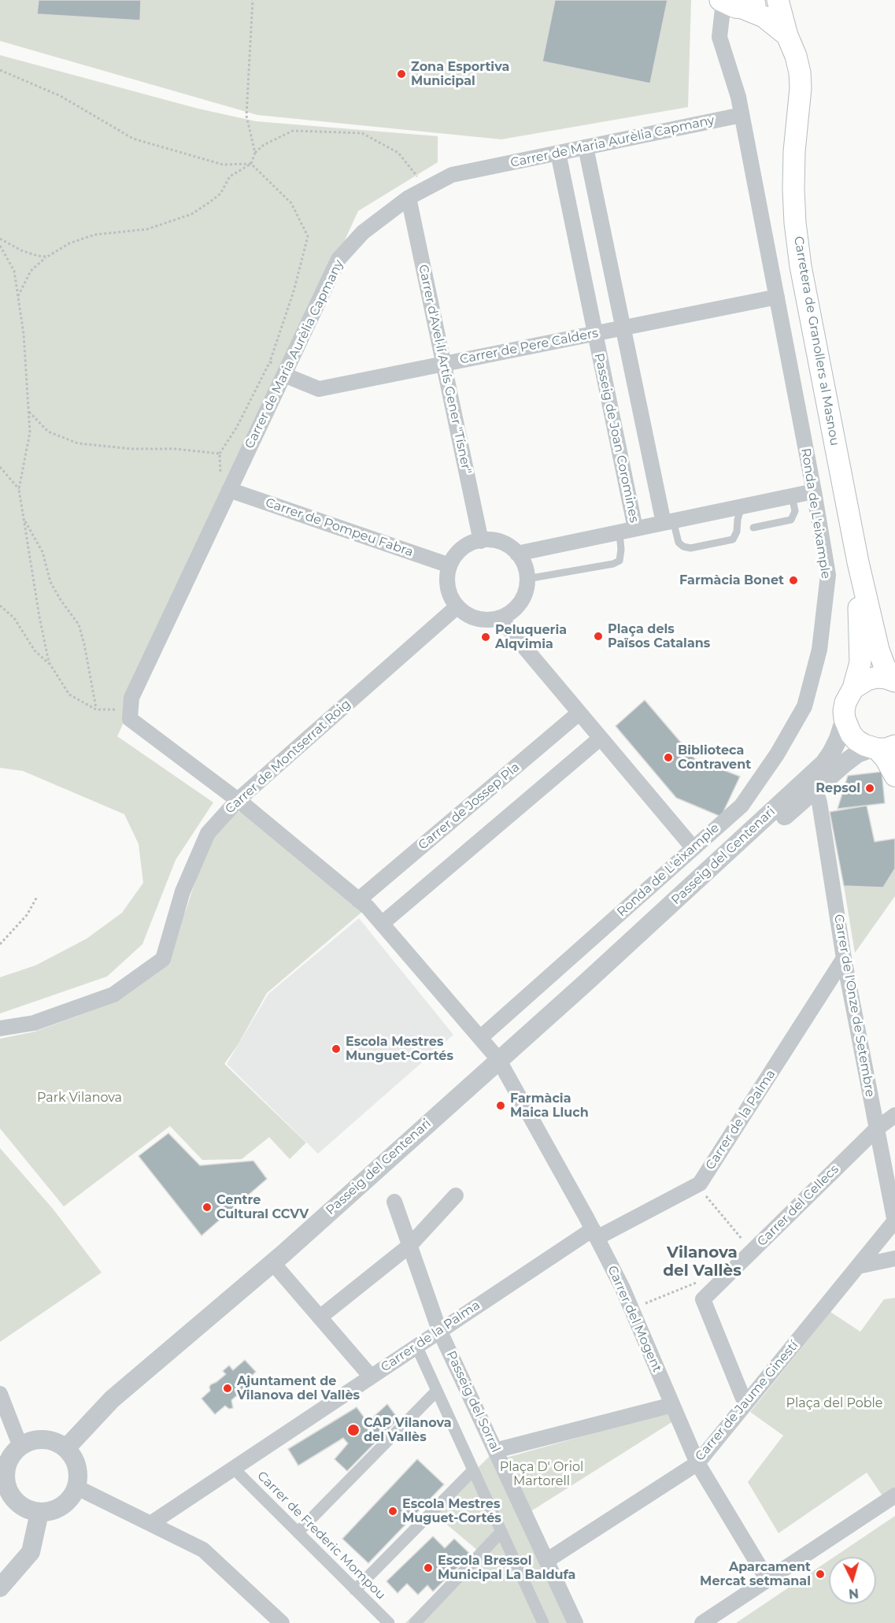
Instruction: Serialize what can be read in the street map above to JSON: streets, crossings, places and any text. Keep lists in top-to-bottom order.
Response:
{
  "streets": {
    "main road": ["Carretera de Granollers al Masnou"],
    "street": [
      "Carrer de Maria Aurèlia Capmany",
      "Carrer de Pere Calders",
      "Carrer d'Avel·lí Artís Gener \"Tísner\"",
      "Passeig de Joan Coromines",
      "Ronda de L'eixample",
      "Carrer de Pompeu Fabra",
      "Carrer de Montserrat Roig",
      "Carrer de Jossep Pla",
      "Passeig del Centenari",
      "Carrer de l'Onze de Setembre",
      "Carrer de la Palma",
      "Carrer del Cellecs",
      "Carrer del Mogent",
      "Carrer de Jaume Ginestí",
      "Passeig del Sorral",
      "Carrer de Frederic Mompou"
    ]
  },
  "crossings": [
    ["Carrer de Maria Aurèlia Capmany", "Carrer de Pere Calders"],
    ["Carrer de Maria Aurèlia Capmany", "Carrer d'Avel·lí Artís Gener \"Tísner\""],
    ["Carrer de Maria Aurèlia Capmany", "Passeig de Joan Coromines"],
    ["Carrer de Maria Aurèlia Capmany", "Ronda de L'eixample"],
    ["Carrer de Maria Aurèlia Capmany", "Carrer de Pompeu Fabra"],
    ["Carrer de Maria Aurèlia Capmany", "Carrer del Mogent"],
    ["Carretera de Granollers al Masnou", "Ronda de L'eixample"],
    ["Carretera de Granollers al Masnou", "Passeig del Centenari"],
    ["Carrer de Pere Calders", "Carrer d'Avel·lí Artís Gener \"Tísner\""],
    ["Carrer de Pere Calders", "Passeig de Joan Coromines"],
    ["Carrer de Pere Calders", "Ronda de L'eixample"],
    ["Carrer d'Avel·lí Artís Gener \"Tísner\"", "Carrer de Pompeu Fabra"],
    ["Carrer d'Avel·lí Artís Gener \"Tísner\"", "Carrer de Montserrat Roig"],
    ["Ronda de L'eixample", "Carrer del Mogent"],
    ["Carrer de Pompeu Fabra", "Carrer de Montserrat Roig"],
    ["Carrer de Montserrat Roig", "Carrer del Mogent"],
    ["Carrer de Jossep Pla", "Carrer del Mogent"],
    ["Passeig del Centenari", "Carrer de l'Onze de Setembre"],
    ["Passeig del Centenari", "Carrer del Mogent"],
    ["Carrer de l'Onze de Setembre", "Carrer de la Palma"],
    ["Carrer de l'Onze de Setembre", "Carrer del Cellecs"],
    ["Carrer de l'Onze de Setembre", "Carrer de Jaume Ginestí"],
    ["Carrer de la Palma", "Carrer del Mogent"],
    ["Carrer de la Palma", "Passeig del Sorral"],
    ["Carrer de la Palma", "Carrer de Frederic Mompou"],
    ["Carrer del Mogent", "Carrer de Jaume Ginestí"],
    ["Carrer de Jaume Ginestí", "Passeig del Sorral"]
  ],
  "districts": ["Vilanova del Vallès"],
  "parks": ["Park Vilanova", "Plaça del Poble", "Plaça D' Oriol Martorell"],
  "places": [
    "Zona Esportiva Municipal",
    "Farmàcia Bonet",
    "Plaça dels Països Catalans",
    "Peluqueria Alqvimia",
    "Biblioteca Contravent",
    "Repsol",
    "Escola Mestres Munguet-Cortés",
    "Farmàcia Maica Lluch",
    "Centre Cultural CCVV",
    "Ajuntament de Vilanova del Vallès",
    "CAP Vilanova del Vallès",
    "Escola Mestres Muguet-Cortés",
    "Escola Bressol Municipal La Baldufa",
    "Aparcament Mercat setmanal"
  ],
  "north": "bottom"
}
